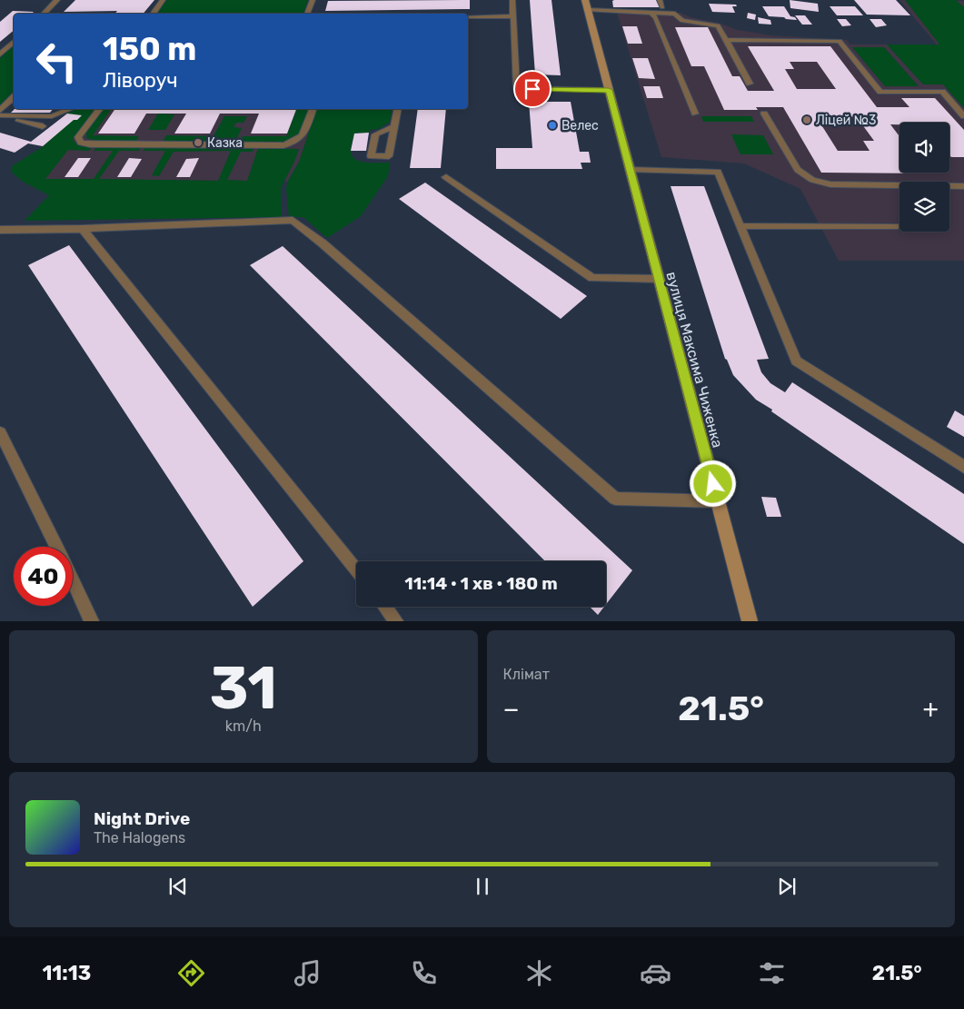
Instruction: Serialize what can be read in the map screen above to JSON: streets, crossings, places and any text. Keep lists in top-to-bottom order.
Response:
{
  "streets": {
    "street": ["вулиця Максима Чиженка"]
  },
  "places": ["Ліцей №3", "Велес", "Казка"],
  "page": {
    "turn": ["150 m", "Ліворуч"],
    "limit": "40",
    "trip": "11:14 · 1 хв · 180 m",
    "tile": [
      ["31", "km/h"],
      "Клімат"
    ],
    "heat": ["−", "21.5°", "+"],
    "song": ["Night Drive", "The Halogens"],
    "tabs": ["11:13", "21.5°"]
  }
}
